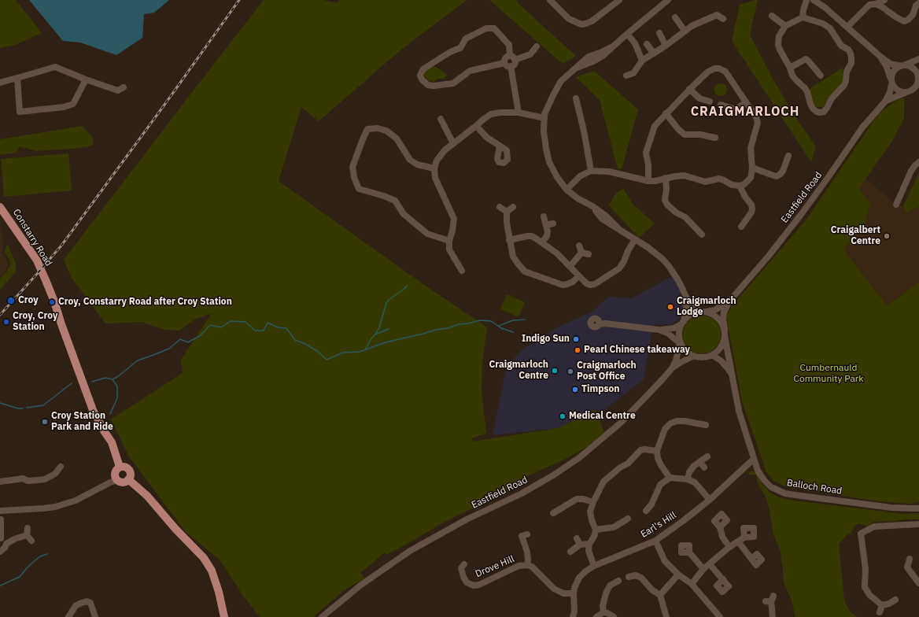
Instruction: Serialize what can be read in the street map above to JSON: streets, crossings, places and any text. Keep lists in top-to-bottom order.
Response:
{
  "streets": {
    "main road": ["Constarry Road"],
    "street": [
      "Eastfield Road",
      "Balloch Road",
      "Earl's Hill",
      "Drove Hill"
    ]
  },
  "crossings": [
    ["Eastfield Road", "Balloch Road"],
    ["Balloch Road", "Earl's Hill"],
    ["Earl's Hill", "Drove Hill"]
  ],
  "districts": ["CRAIGMARLOCH"],
  "parks": ["Cumbernauld Community Park"],
  "places": [
    "Craigalbert Centre",
    "Croy",
    "Croy, Constarry Road after Croy Station",
    "Craigmarloch Lodge",
    "Croy, Croy Station",
    "Indigo Sun",
    "Pearl Chinese takeaway",
    "Craigmarloch Centre",
    "Craigmarloch Post Office",
    "Timpson",
    "Medical Centre",
    "Croy Station Park and Ride"
  ]
}
